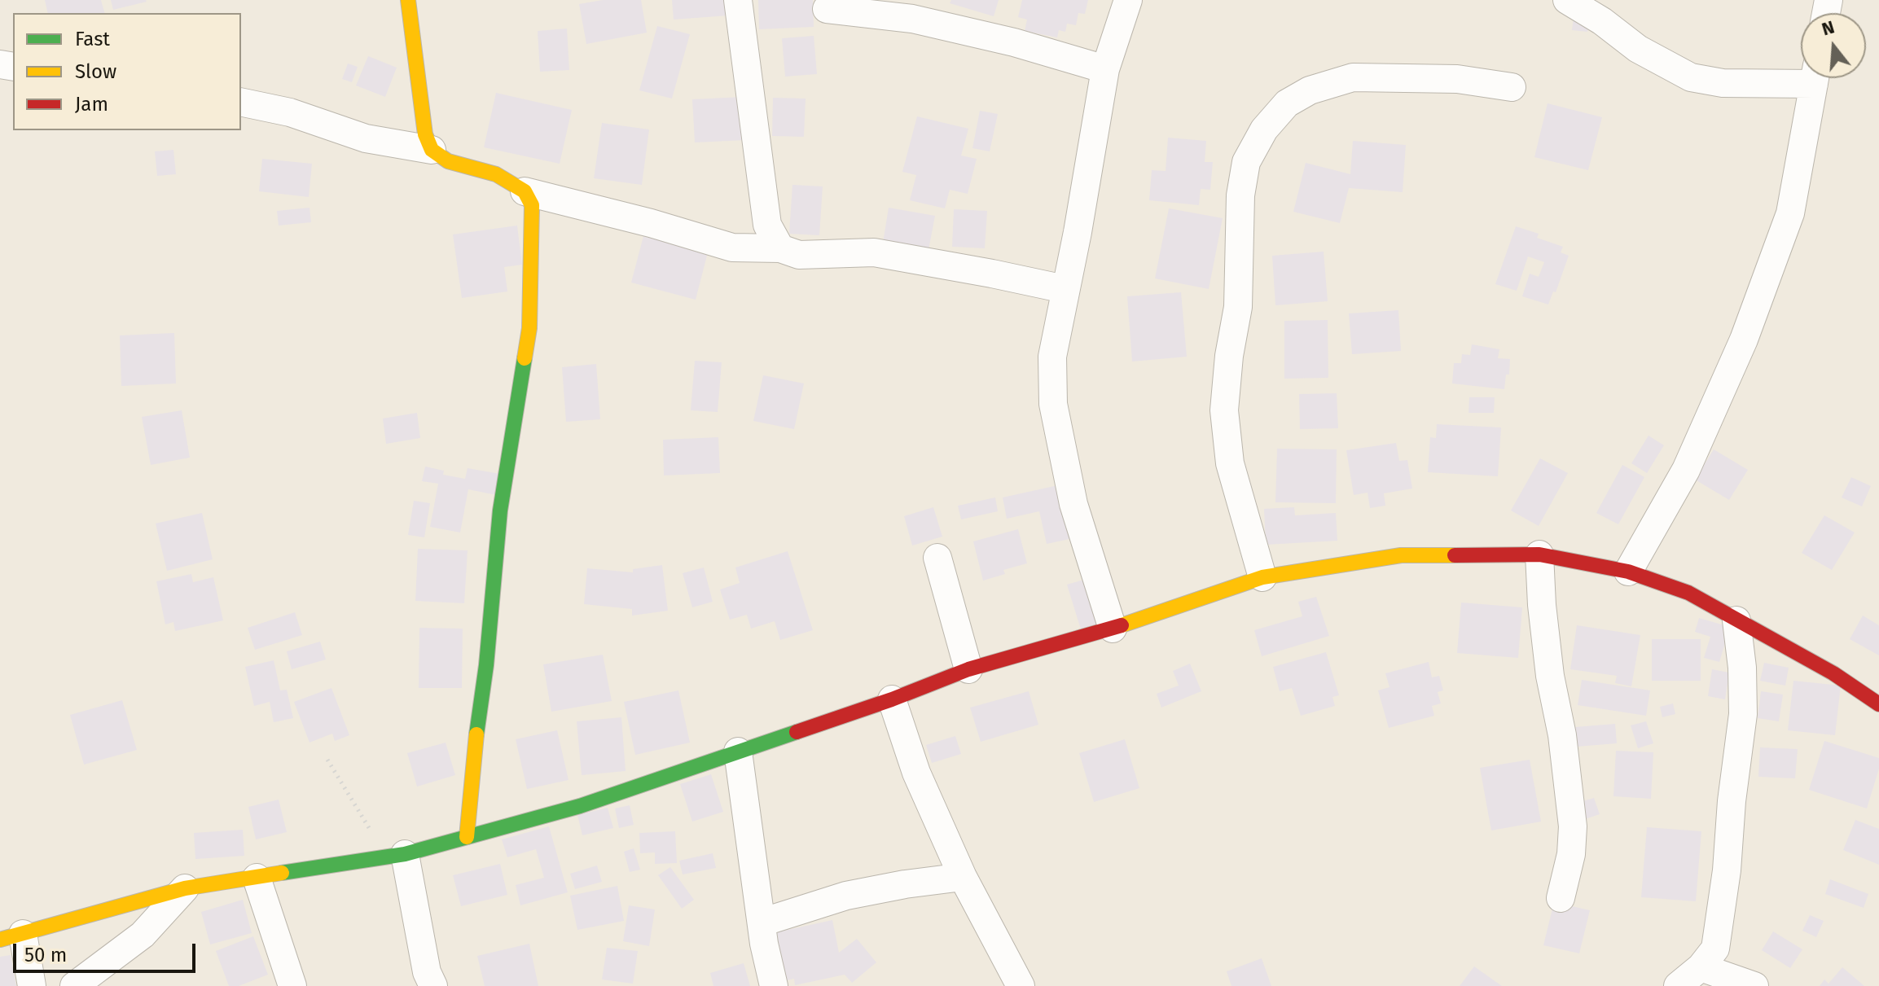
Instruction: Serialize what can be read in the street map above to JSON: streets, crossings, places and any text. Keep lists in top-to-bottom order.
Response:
{
  "legend": ["Fast", "Slow", "Jam"],
  "scale_bar": "50 m",
  "north": "top"
}
